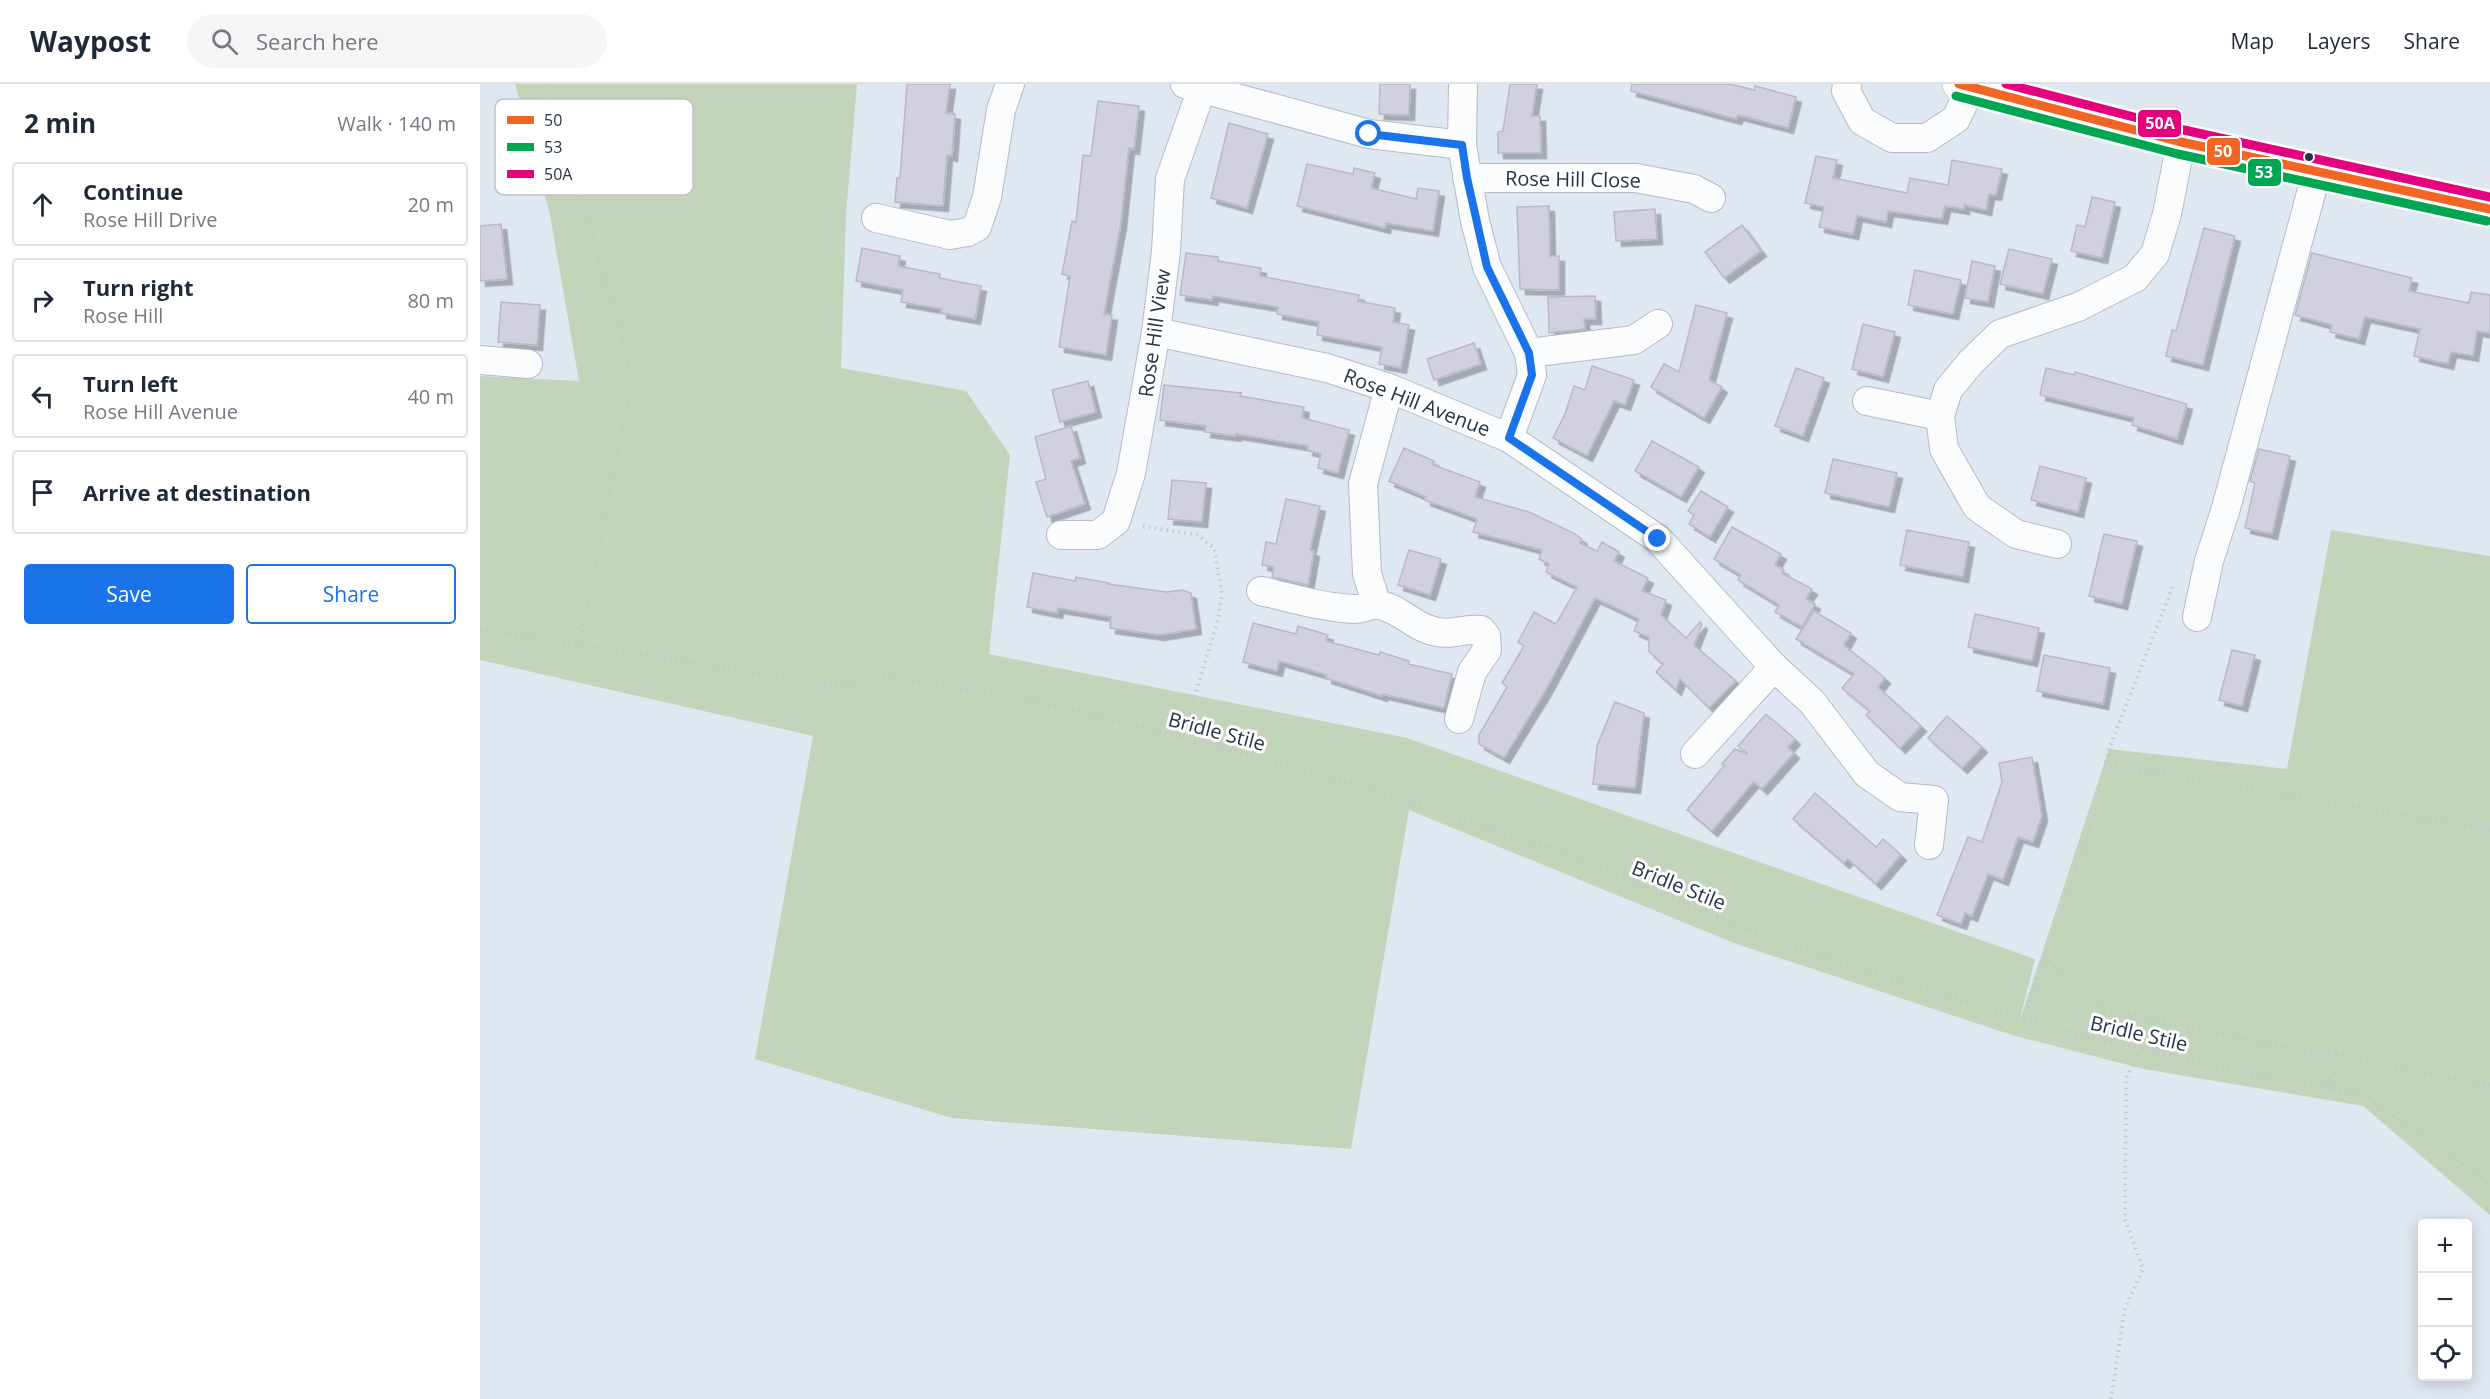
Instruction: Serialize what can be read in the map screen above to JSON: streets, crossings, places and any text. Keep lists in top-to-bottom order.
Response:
{
  "streets": {
    "street": ["Rose Hill Close", "Rose Hill View", "Rose Hill Avenue"],
    "path": ["Bridle Stile"]
  },
  "crossings": [
    ["Rose Hill View", "Rose Hill Avenue"]
  ],
  "lines": ["transit line 50", "transit line 50A", "transit line 53"],
  "legend": ["50", "53", "50A"],
  "page": {
    "header": "Waypost",
    "search": "Search here",
    "nav": ["Map", "Layers", "Share"],
    "heading": ["2 min", "Walk · 140 m"],
    "list": [
      ["Continue", "Rose Hill Drive", "20 m"],
      ["Turn right", "Rose Hill", "80 m"],
      ["Turn left", "Rose Hill Avenue", "40 m"],
      "Arrive at destination"
    ],
    "buttons": ["Save", "Share"],
    "map_buttons": ["+", "−"]
  }
}
